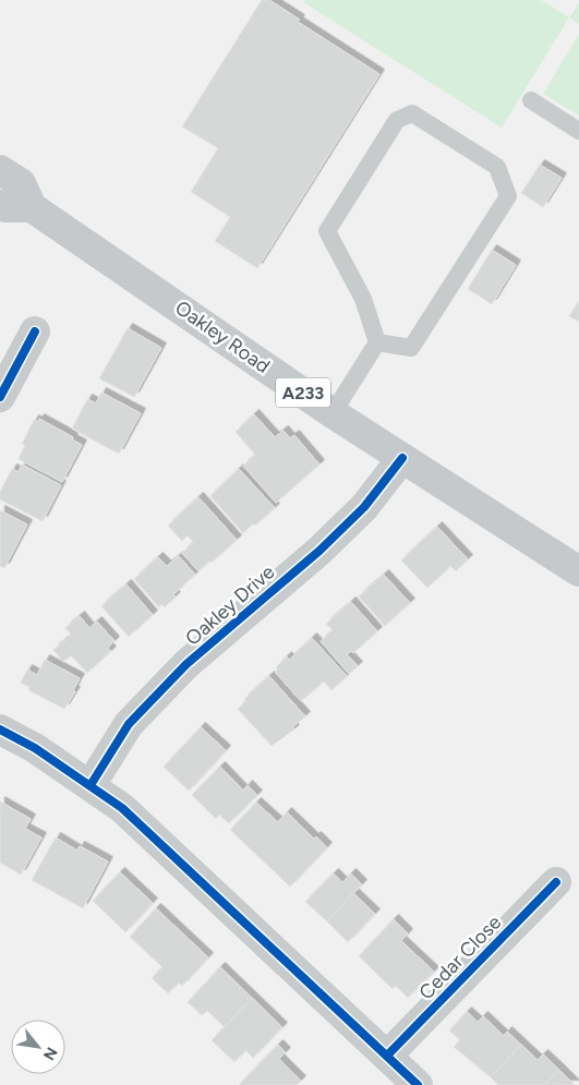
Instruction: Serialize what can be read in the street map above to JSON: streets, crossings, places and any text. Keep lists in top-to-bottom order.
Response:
{
  "streets": {
    "main road": ["Oakley Road", "A233"],
    "street": ["Oakley Drive", "Cedar Close"]
  },
  "crossings": [
    ["Oakley Road", "Oakley Drive"]
  ],
  "north": "bottom right"
}
